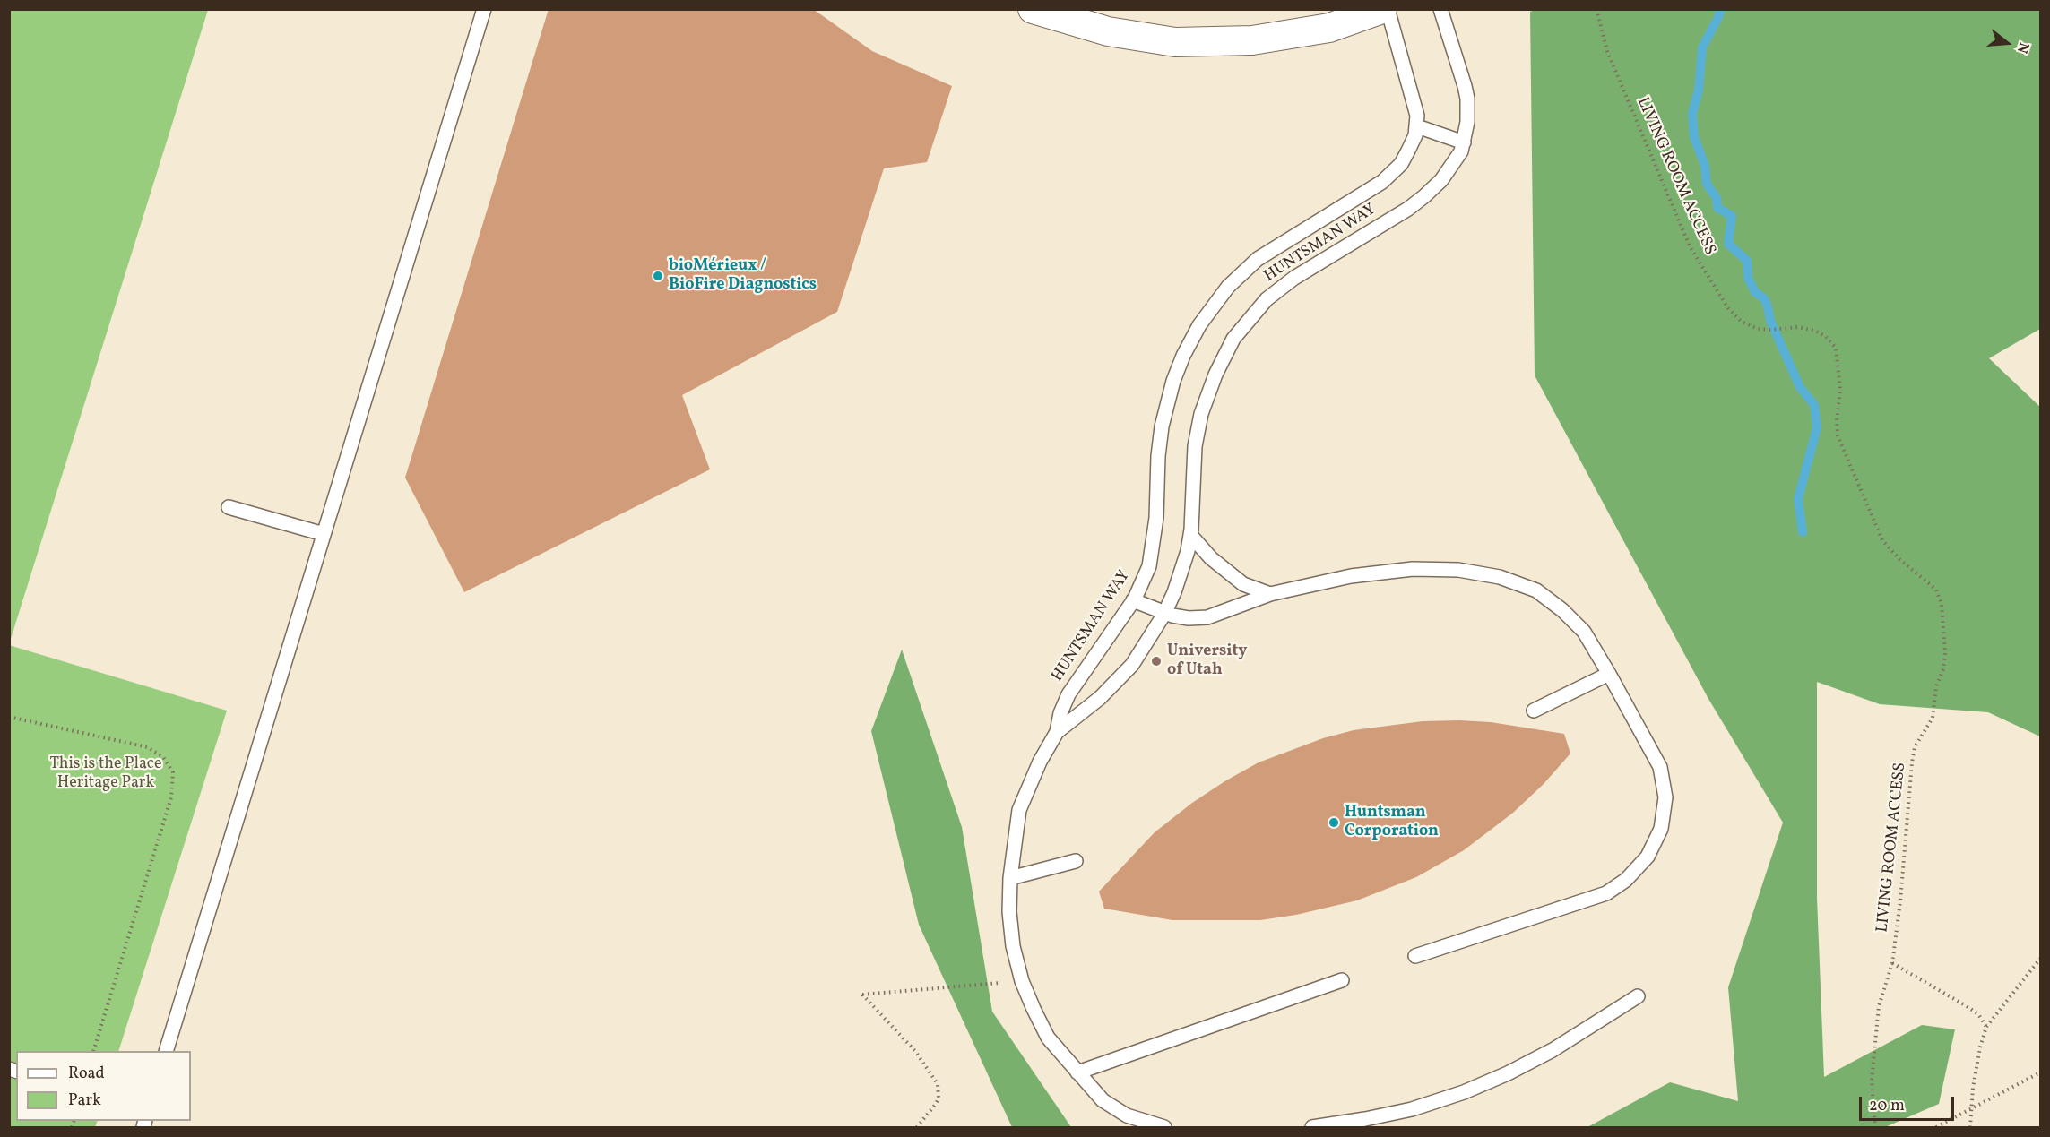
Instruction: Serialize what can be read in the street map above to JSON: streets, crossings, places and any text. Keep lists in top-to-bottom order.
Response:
{
  "streets": {
    "lane": ["HUNTSMAN WAY"],
    "path": ["LIVING ROOM ACCESS"]
  },
  "parks": ["This is the Place Heritage Park"],
  "places": ["bioMérieux / BioFire Diagnostics", "University of Utah", "Huntsman Corporation"],
  "legend": ["Road", "Park"],
  "scale_bar": "20 m",
  "north": "right"
}
